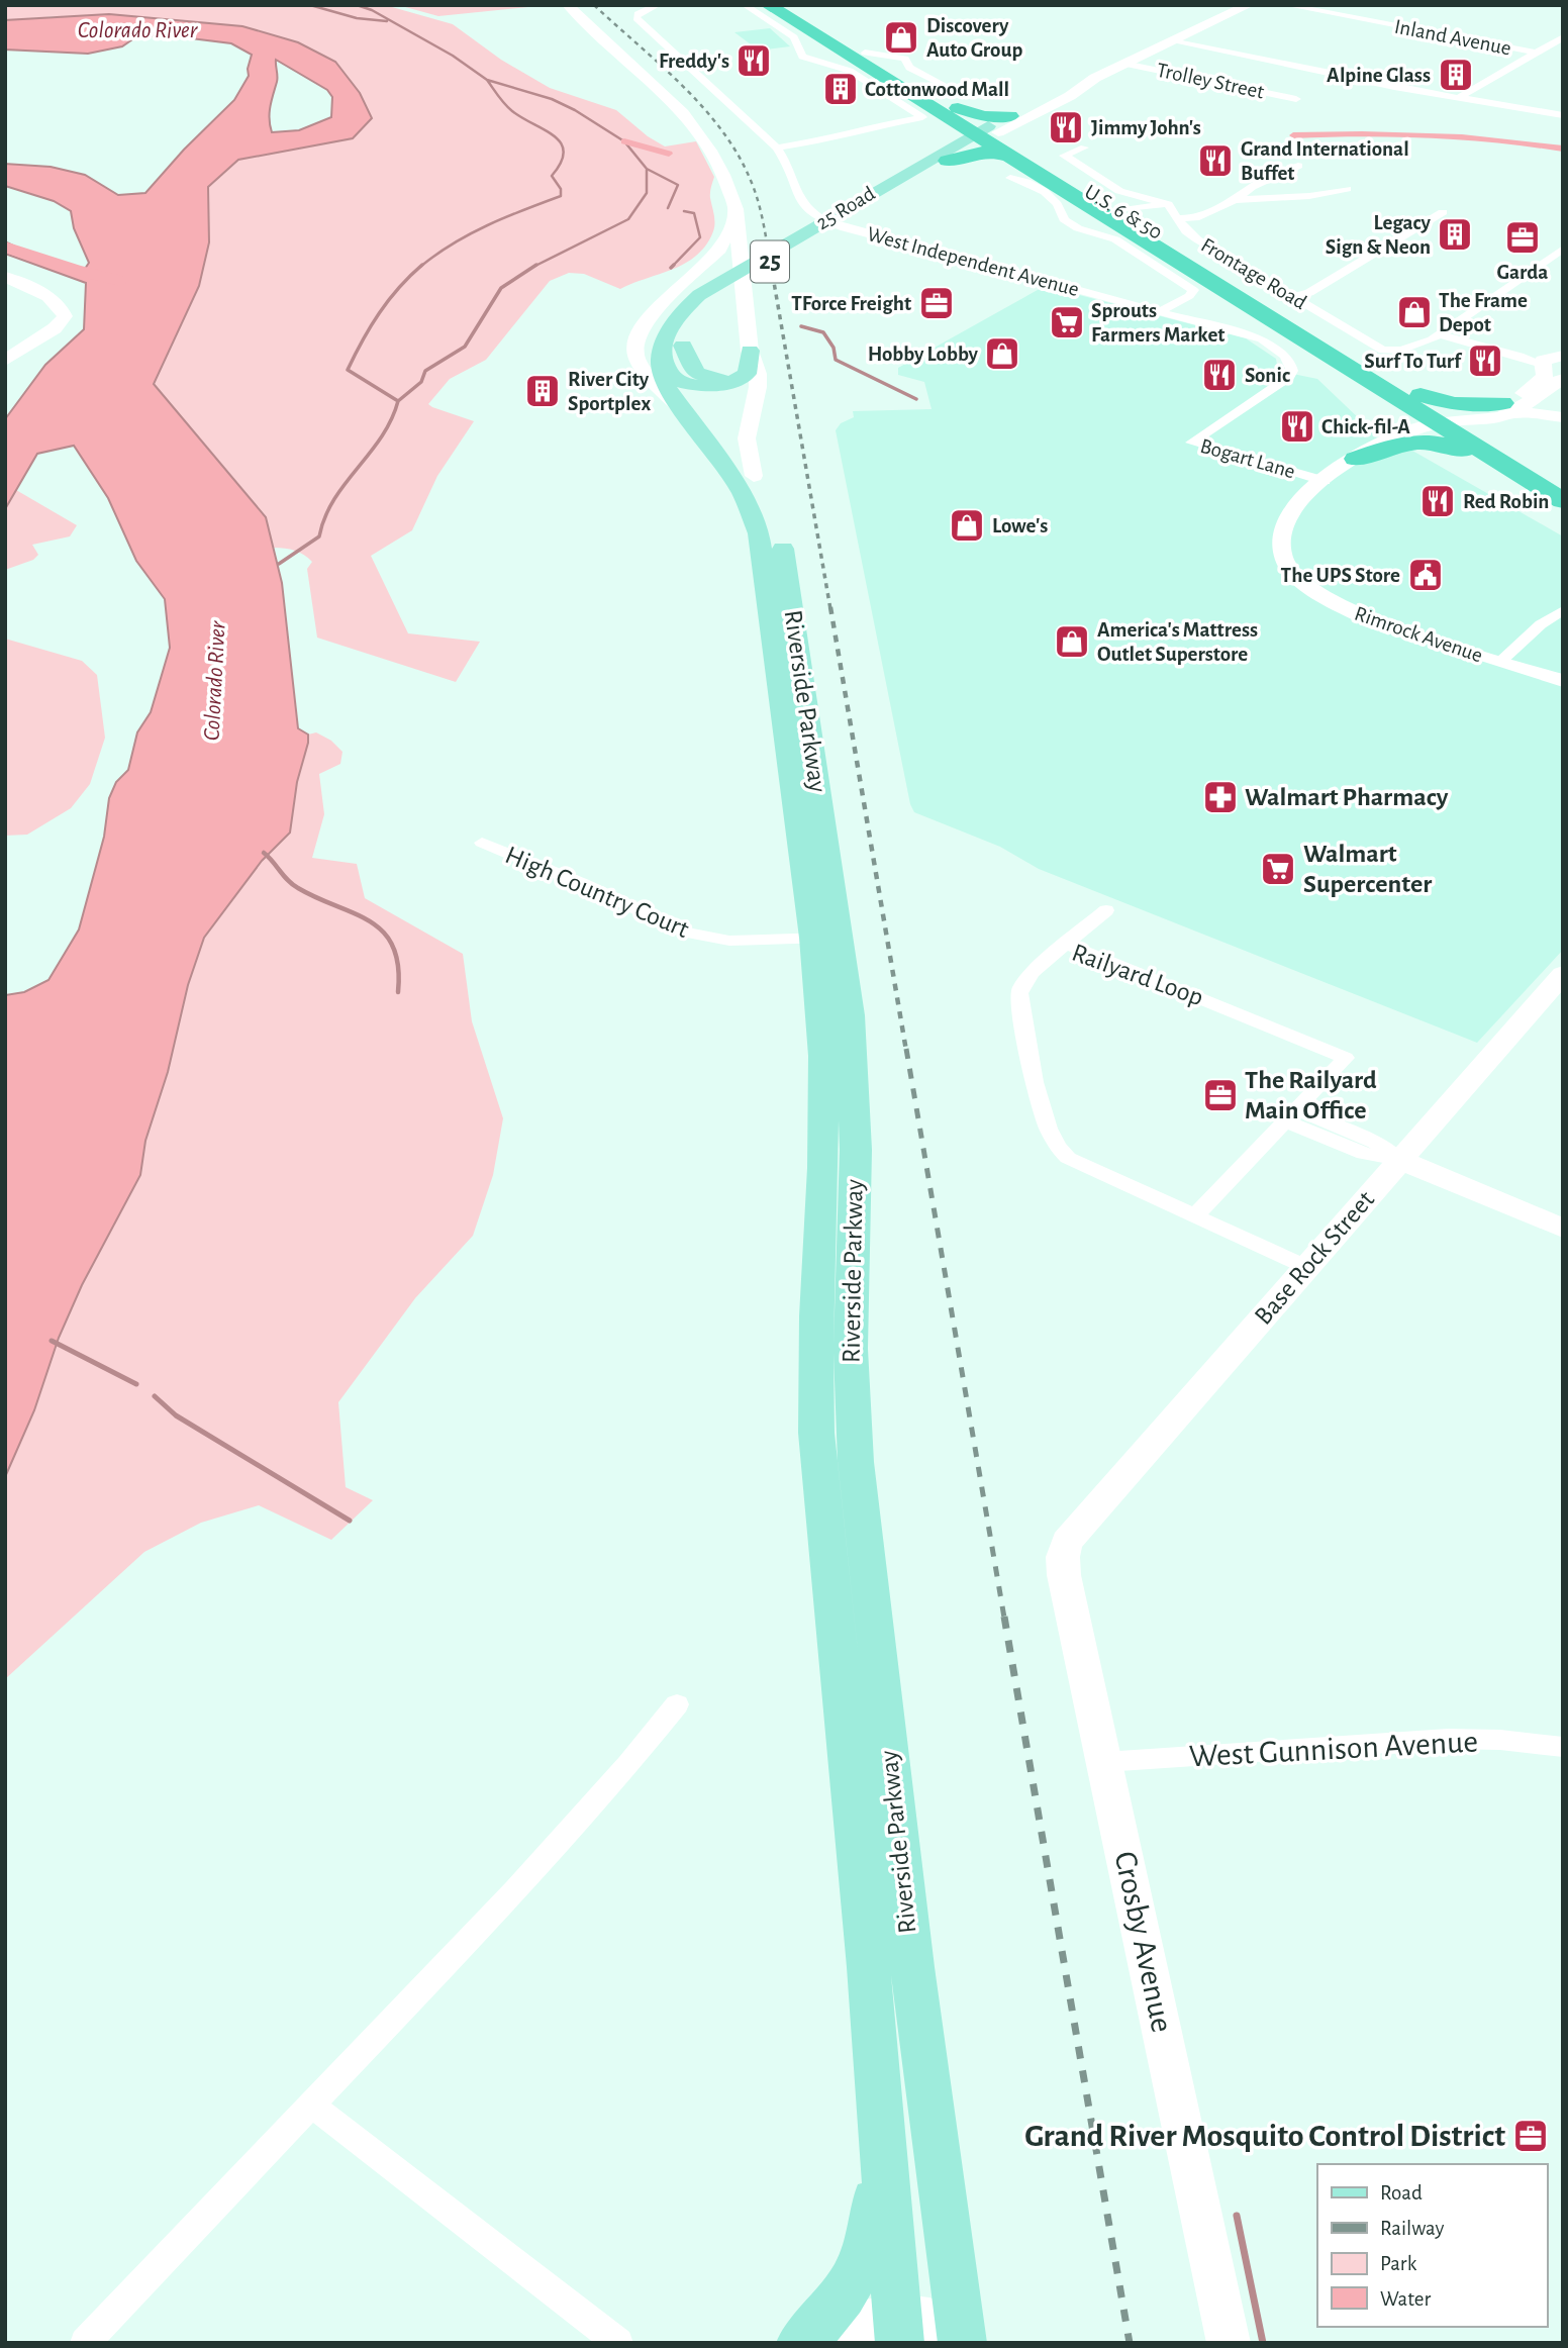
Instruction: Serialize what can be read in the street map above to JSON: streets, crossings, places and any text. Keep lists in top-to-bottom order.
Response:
{
  "streets": {
    "highway": ["U.S. 6 & 50"],
    "main road": [
      "25 Road",
      "25",
      "Rimrock Avenue",
      "Riverside Parkway",
      "Base Rock Street",
      "Crosby Avenue"
    ],
    "street": [
      "Inland Avenue",
      "Trolley Street",
      "West Independent Avenue",
      "Frontage Road",
      "Bogart Lane",
      "High Country Court",
      "Railyard Loop",
      "West Gunnison Avenue"
    ]
  },
  "crossings": [
    ["Trolley Street", "25 Road"],
    ["25 Road", "U.S. 6 & 50"],
    ["25 Road", "Riverside Parkway"],
    ["U.S. 6 & 50", "Rimrock Avenue"],
    ["West Independent Avenue", "Bogart Lane"],
    ["Bogart Lane", "Rimrock Avenue"],
    ["Riverside Parkway", "High Country Court"],
    ["Base Rock Street", "Crosby Avenue"],
    ["West Gunnison Avenue", "Crosby Avenue"]
  ],
  "water": ["Colorado River"],
  "places": {
    "shop": [
      "Discovery Auto Group",
      "The Frame Depot",
      "Hobby Lobby",
      "Lowe's",
      "America's Mattress Outlet Superstore"
    ],
    "restaurant": [
      "Freddy's",
      "Jimmy John's",
      "Grand International Buffet",
      "Surf To Turf",
      "Sonic",
      "Chick-fil-A",
      "Red Robin"
    ],
    "building": [
      "Alpine Glass",
      "Cottonwood Mall",
      "Legacy Sign & Neon",
      "River City Sportplex"
    ],
    "office": [
      "Garda",
      "TForce Freight",
      "The Railyard Main Office",
      "Grand River Mosquito Control District"
    ],
    "supermarket": ["Sprouts Farmers Market", "Walmart Supercenter"],
    "public building": ["The UPS Store"],
    "pharmacy": ["Walmart Pharmacy"]
  },
  "legend": [
    "Road",
    "Railway",
    "Park",
    "Water"
  ]
}
